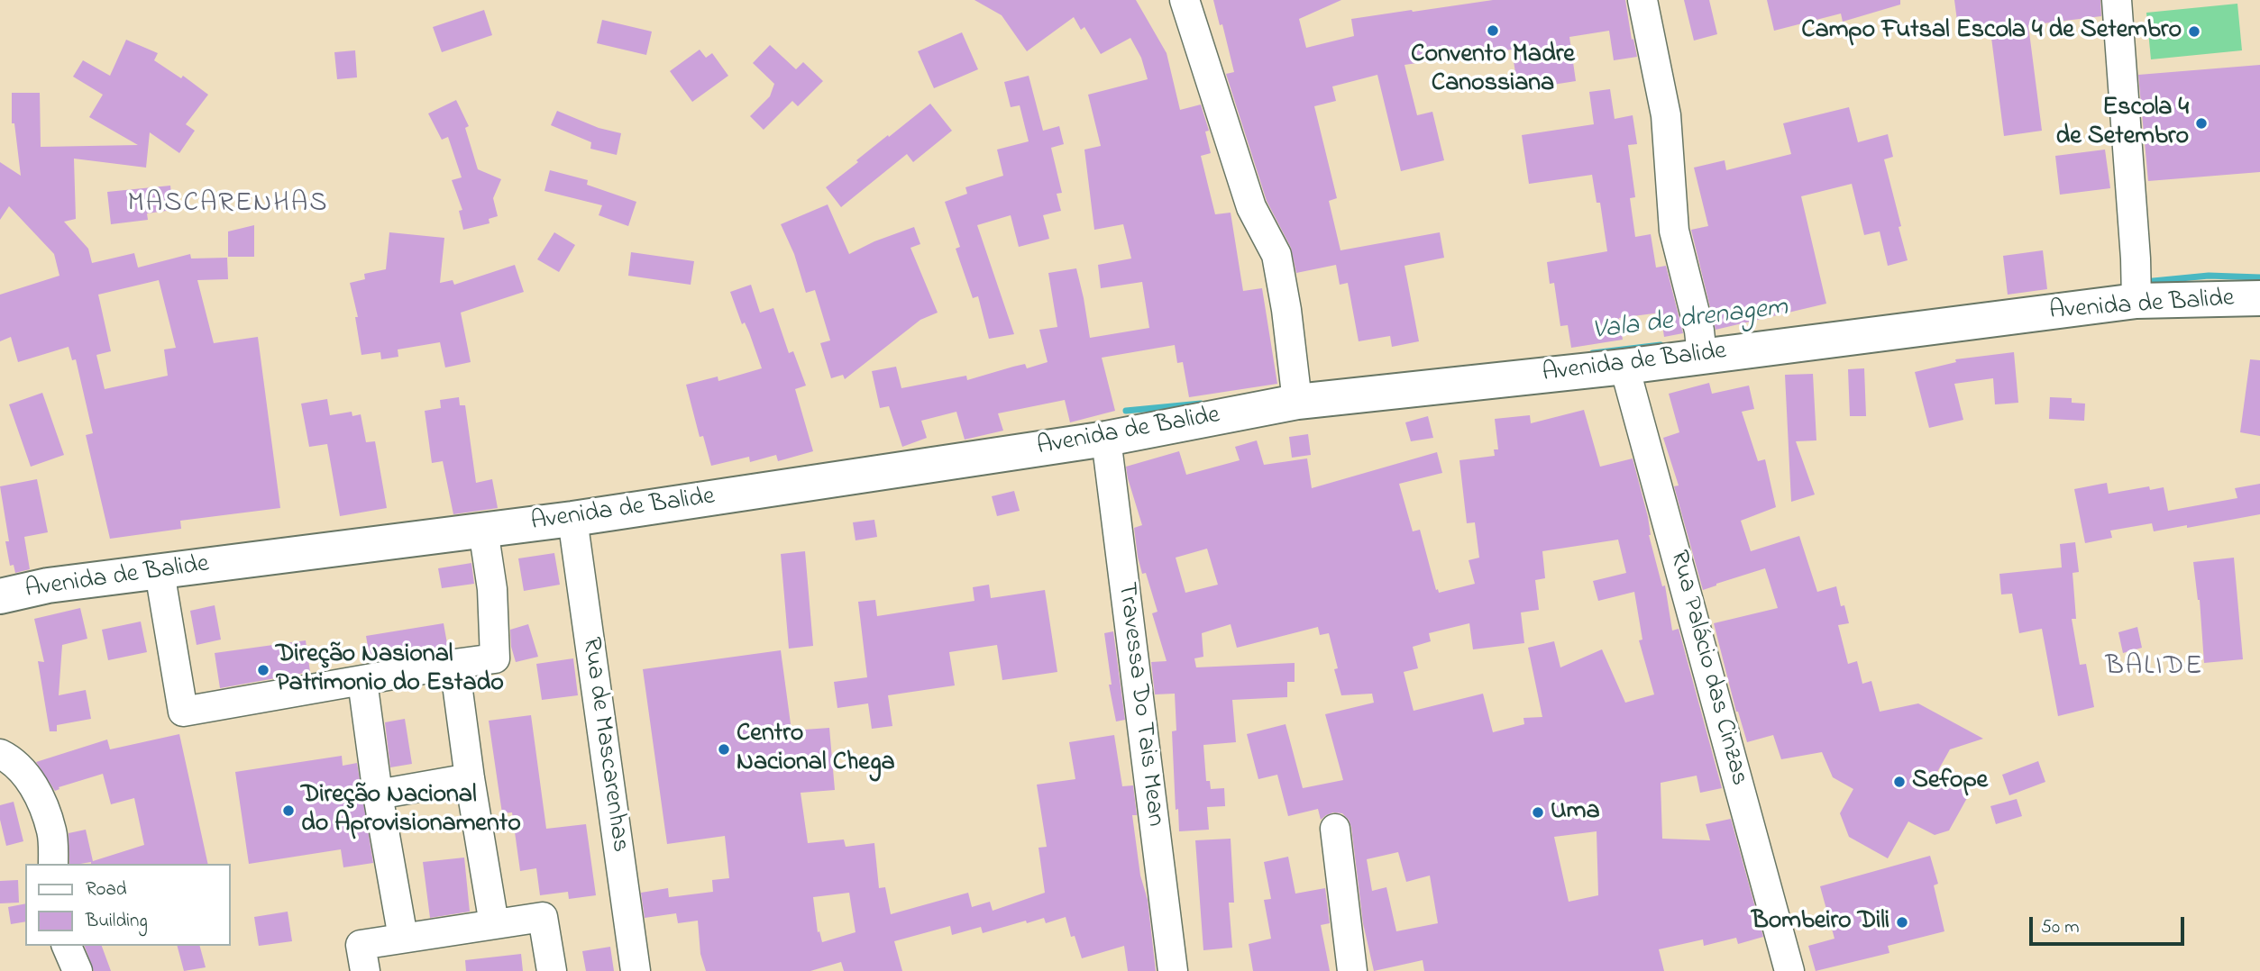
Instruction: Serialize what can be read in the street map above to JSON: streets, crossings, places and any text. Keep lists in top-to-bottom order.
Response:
{
  "streets": {
    "main road": ["Avenida de Balide"],
    "street": ["Rua Palácio das Cinzas", "Travessa Do Tais Mean", "Rua de Mascarenhas"]
  },
  "crossings": [
    ["Avenida de Balide", "Rua Palácio das Cinzas"],
    ["Avenida de Balide", "Travessa Do Tais Mean"],
    ["Avenida de Balide", "Rua de Mascarenhas"]
  ],
  "districts": ["MASCARENHAS", "BALIDE"],
  "water": ["Vala de drenagem"],
  "places": [
    "Convento Madre Canossiana",
    "Campo Futsal Escola 4 de Setembro",
    "Escola 4 de Setembro",
    "Direção Nasional Patrimonio do Estado",
    "Centro Nacional Chega",
    "Sefope",
    "Direção Nacional do Aprovisionamento",
    "Uma",
    "Bombeiro Dili"
  ],
  "legend": ["Road", "Building"],
  "scale_bar": "50 m"
}
